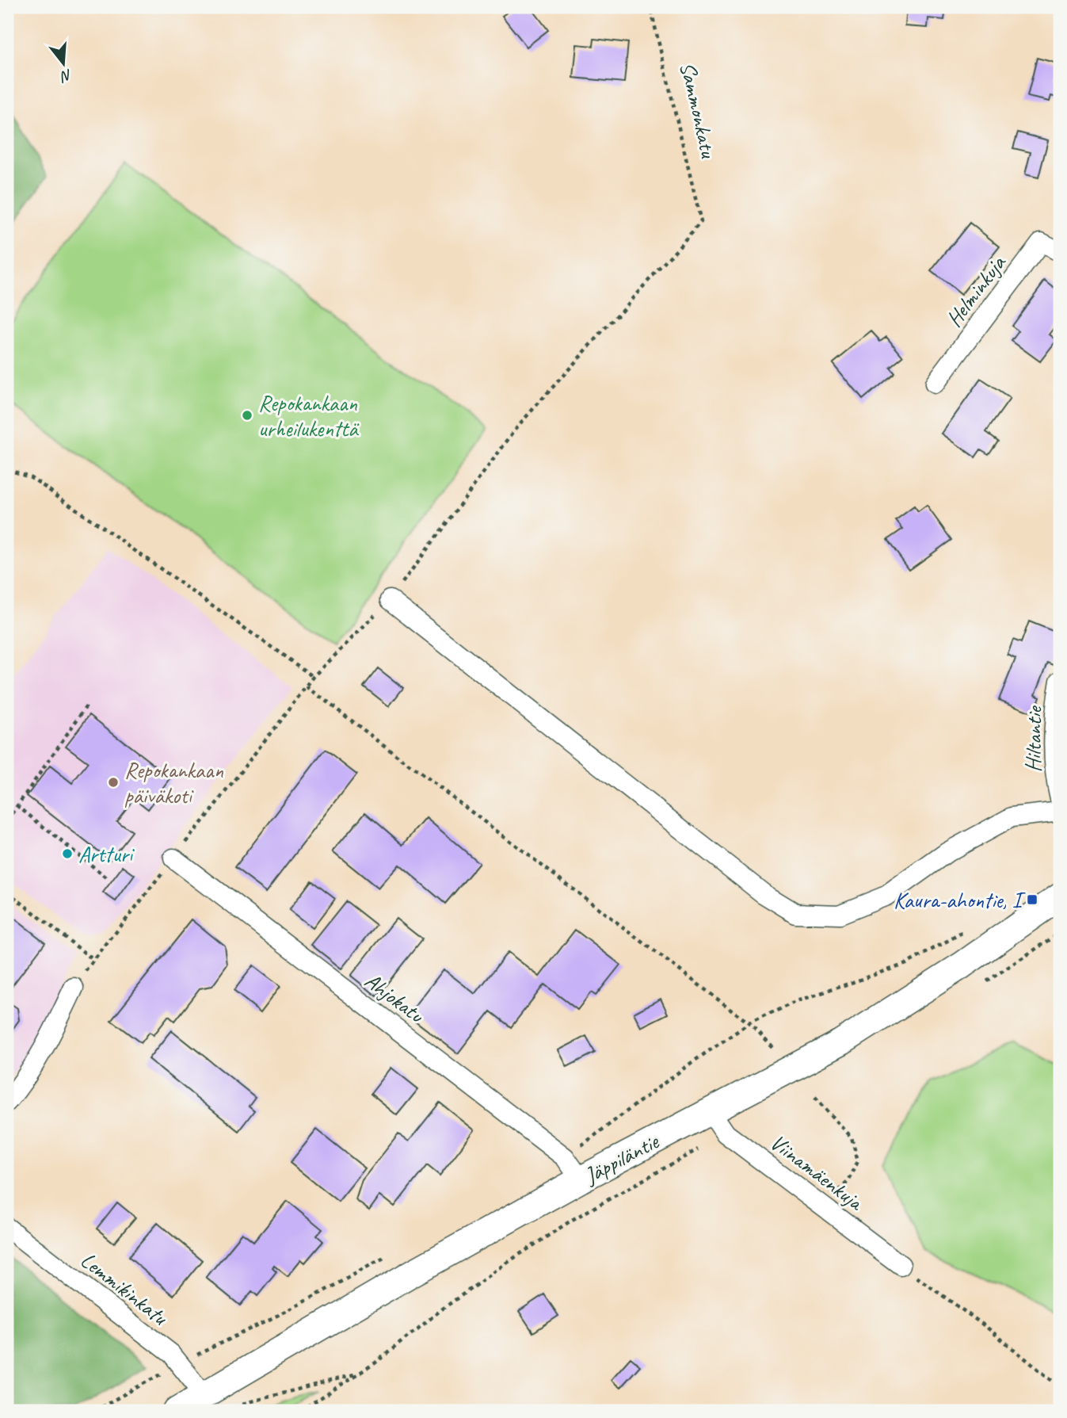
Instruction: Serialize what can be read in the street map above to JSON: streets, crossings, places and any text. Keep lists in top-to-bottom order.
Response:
{
  "streets": {
    "main road": ["Jäppiläntie"],
    "street": [
      "Helminkuja",
      "Hiltantie",
      "Ahjokatu",
      "Viinamäenkuja",
      "Lemmikinkatu"
    ],
    "path": ["Sammonkatu"]
  },
  "crossings": [
    ["Ahjokatu", "Jäppiläntie"],
    ["Jäppiläntie", "Viinamäenkuja"],
    ["Jäppiläntie", "Lemmikinkatu"]
  ],
  "places": {
    "other": ["Repokankaan urheilukenttä", "Repokankaan päiväkoti", "Artturi"],
    "transit": ["Kaura-ahontie, I"]
  },
  "north": "bottom"
}
